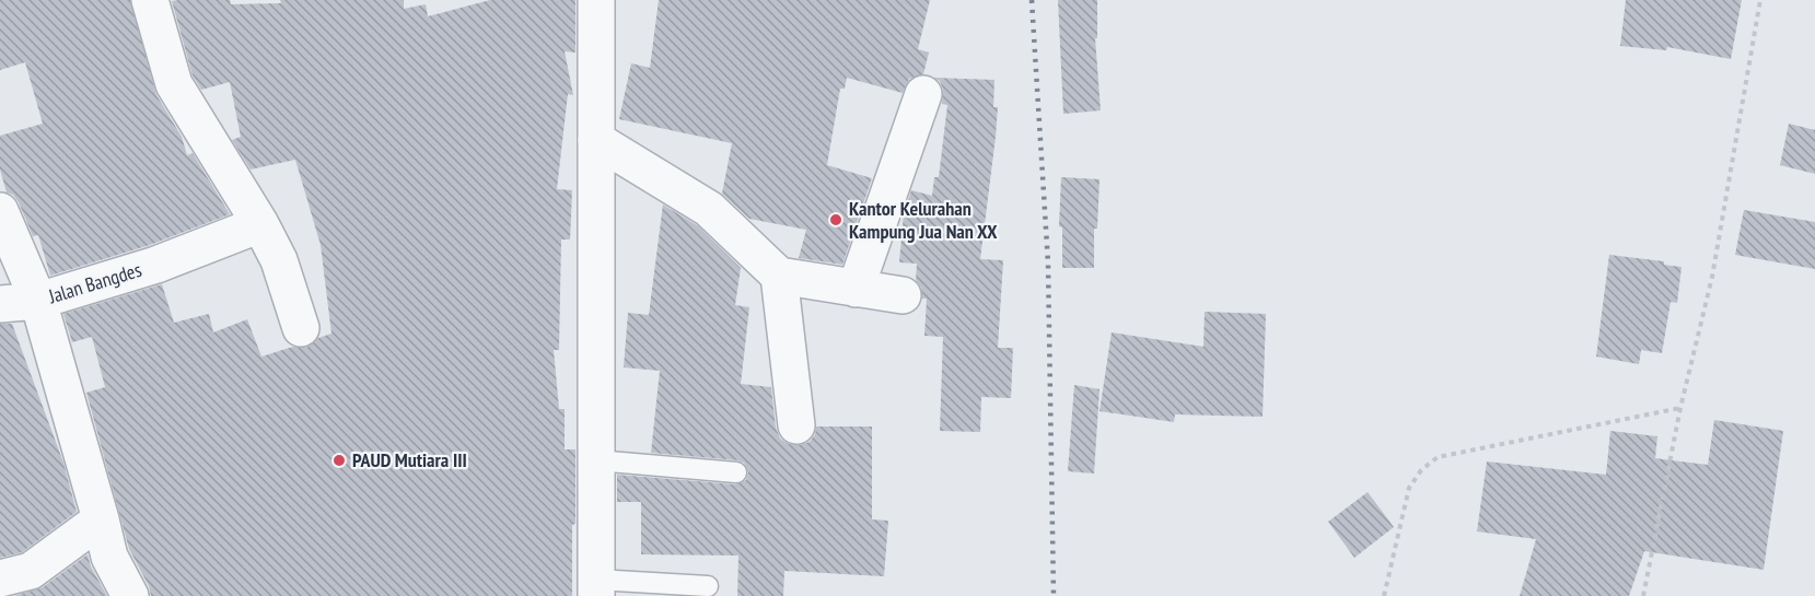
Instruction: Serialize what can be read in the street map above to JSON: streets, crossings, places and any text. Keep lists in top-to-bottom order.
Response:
{
  "streets": {
    "street": ["Jalan Bangdes"]
  },
  "places": ["Kantor Kelurahan Kampung Jua Nan XX", "PAUD Mutiara III"]
}
